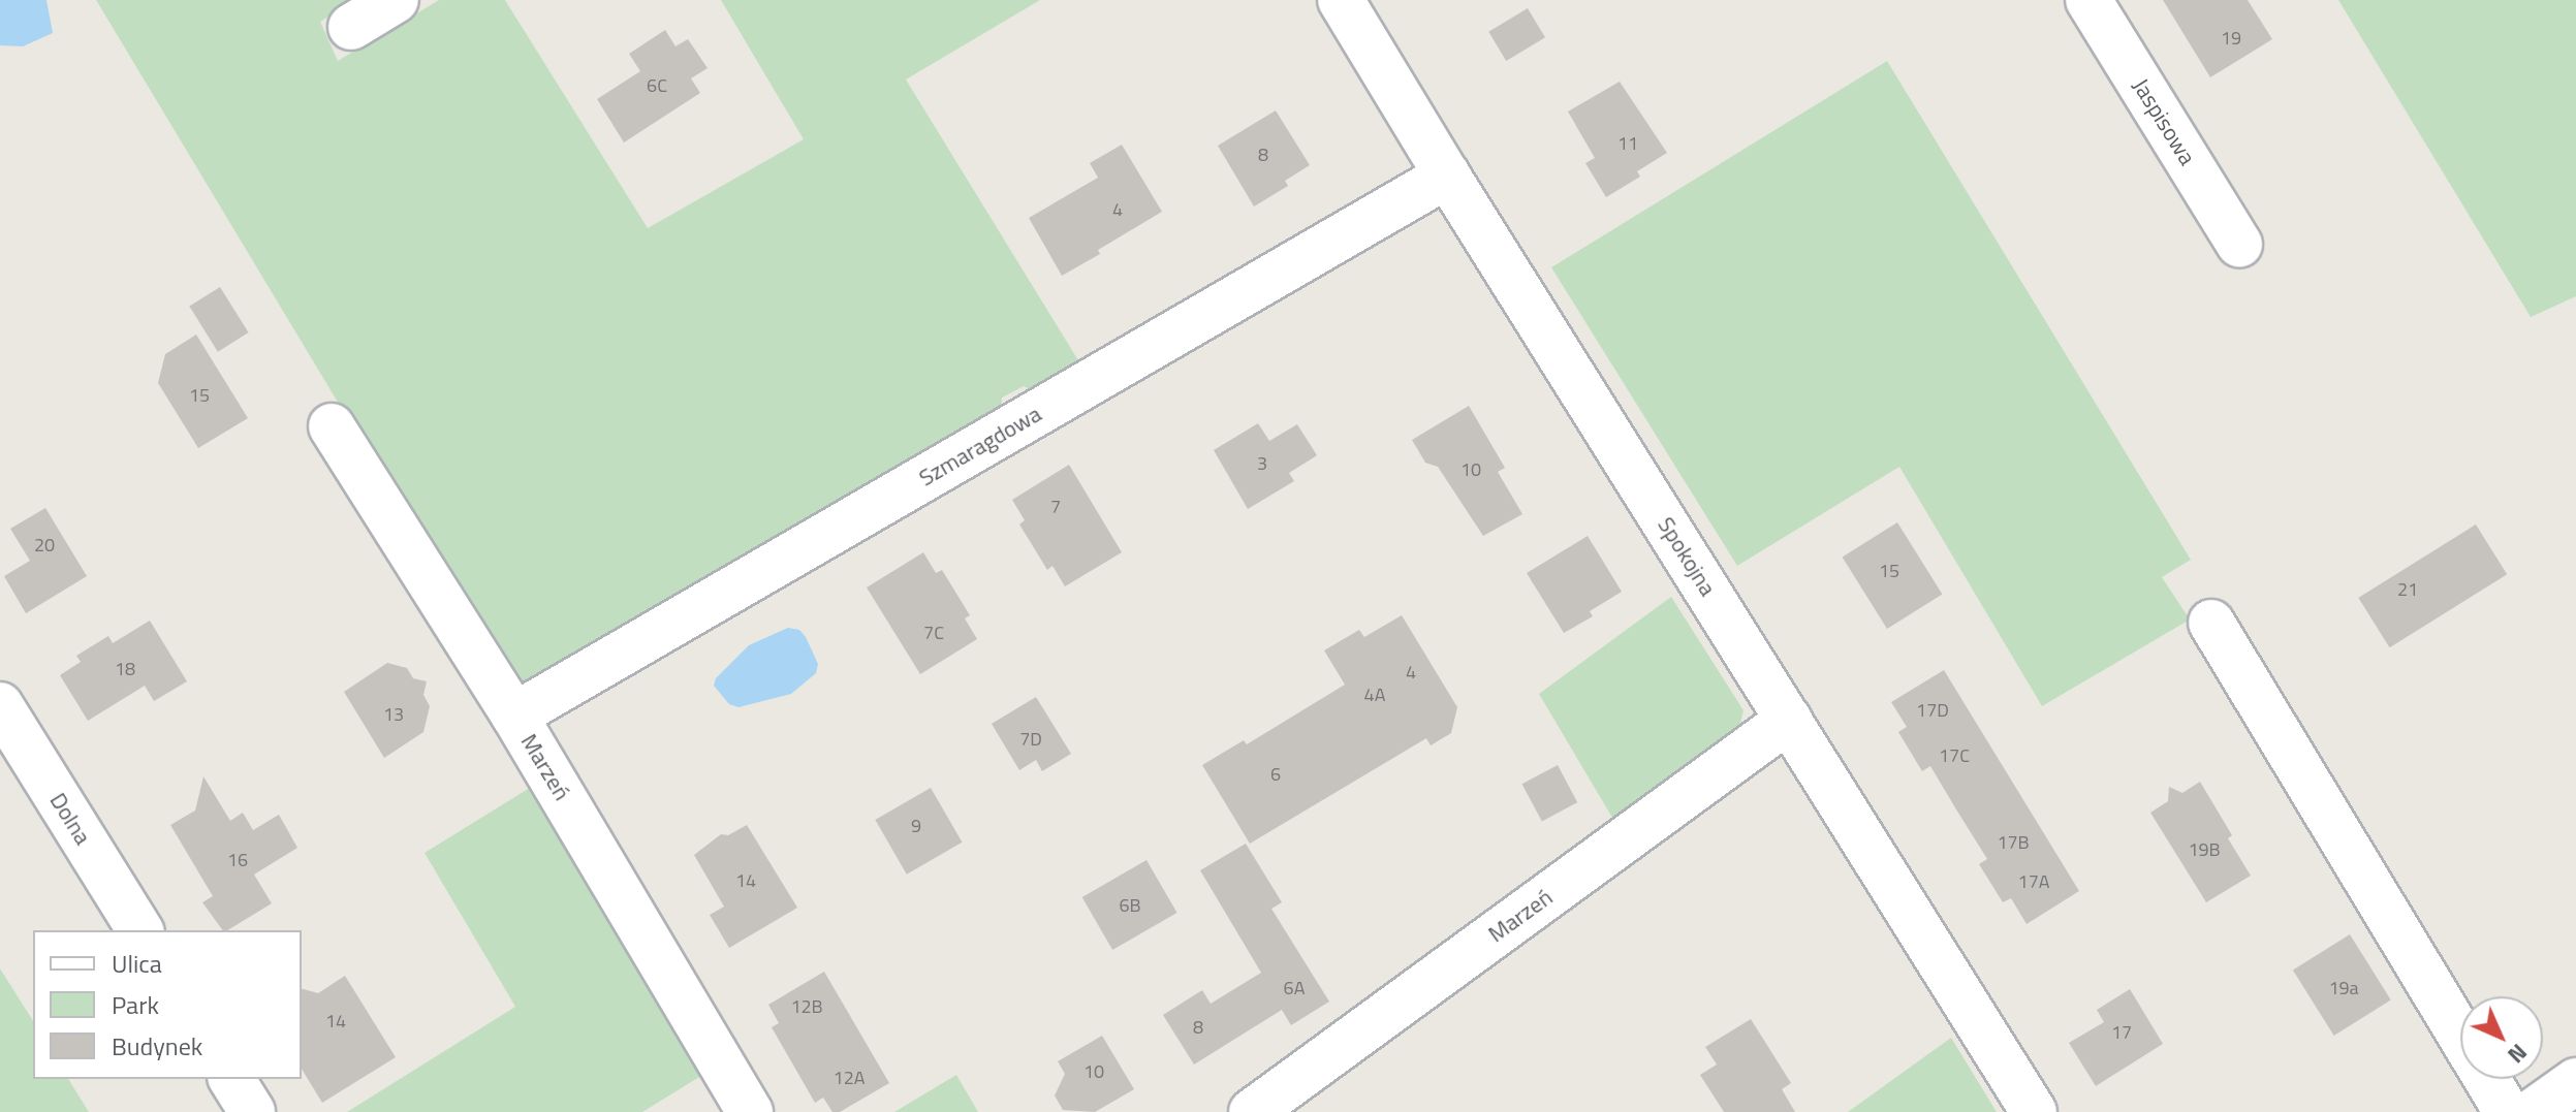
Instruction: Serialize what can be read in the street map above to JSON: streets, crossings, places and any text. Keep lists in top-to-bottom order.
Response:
{
  "streets": {
    "street": [
      "Jaspisowa",
      "Szmaragdowa",
      "Spokojna",
      "Marzeń",
      "Dolna"
    ]
  },
  "crossings": [
    ["Szmaragdowa", "Spokojna"],
    ["Szmaragdowa", "Marzeń"],
    ["Spokojna", "Marzeń"]
  ],
  "house_numbers": [
    "19",
    "6C",
    "11",
    "8",
    "4",
    "15",
    "3",
    "10",
    "7",
    "20",
    "15",
    "21",
    "7C",
    "18",
    "4",
    "4A",
    "17D",
    "13",
    "7D",
    "17C",
    "6",
    "9",
    "17B",
    "19B",
    "16",
    "14",
    "17A",
    "6B",
    "6A",
    "19a",
    "12B",
    "14",
    "8",
    "17",
    "10",
    "12A"
  ],
  "legend": ["Ulica", "Park", "Budynek"],
  "north": "bottom right"
}
